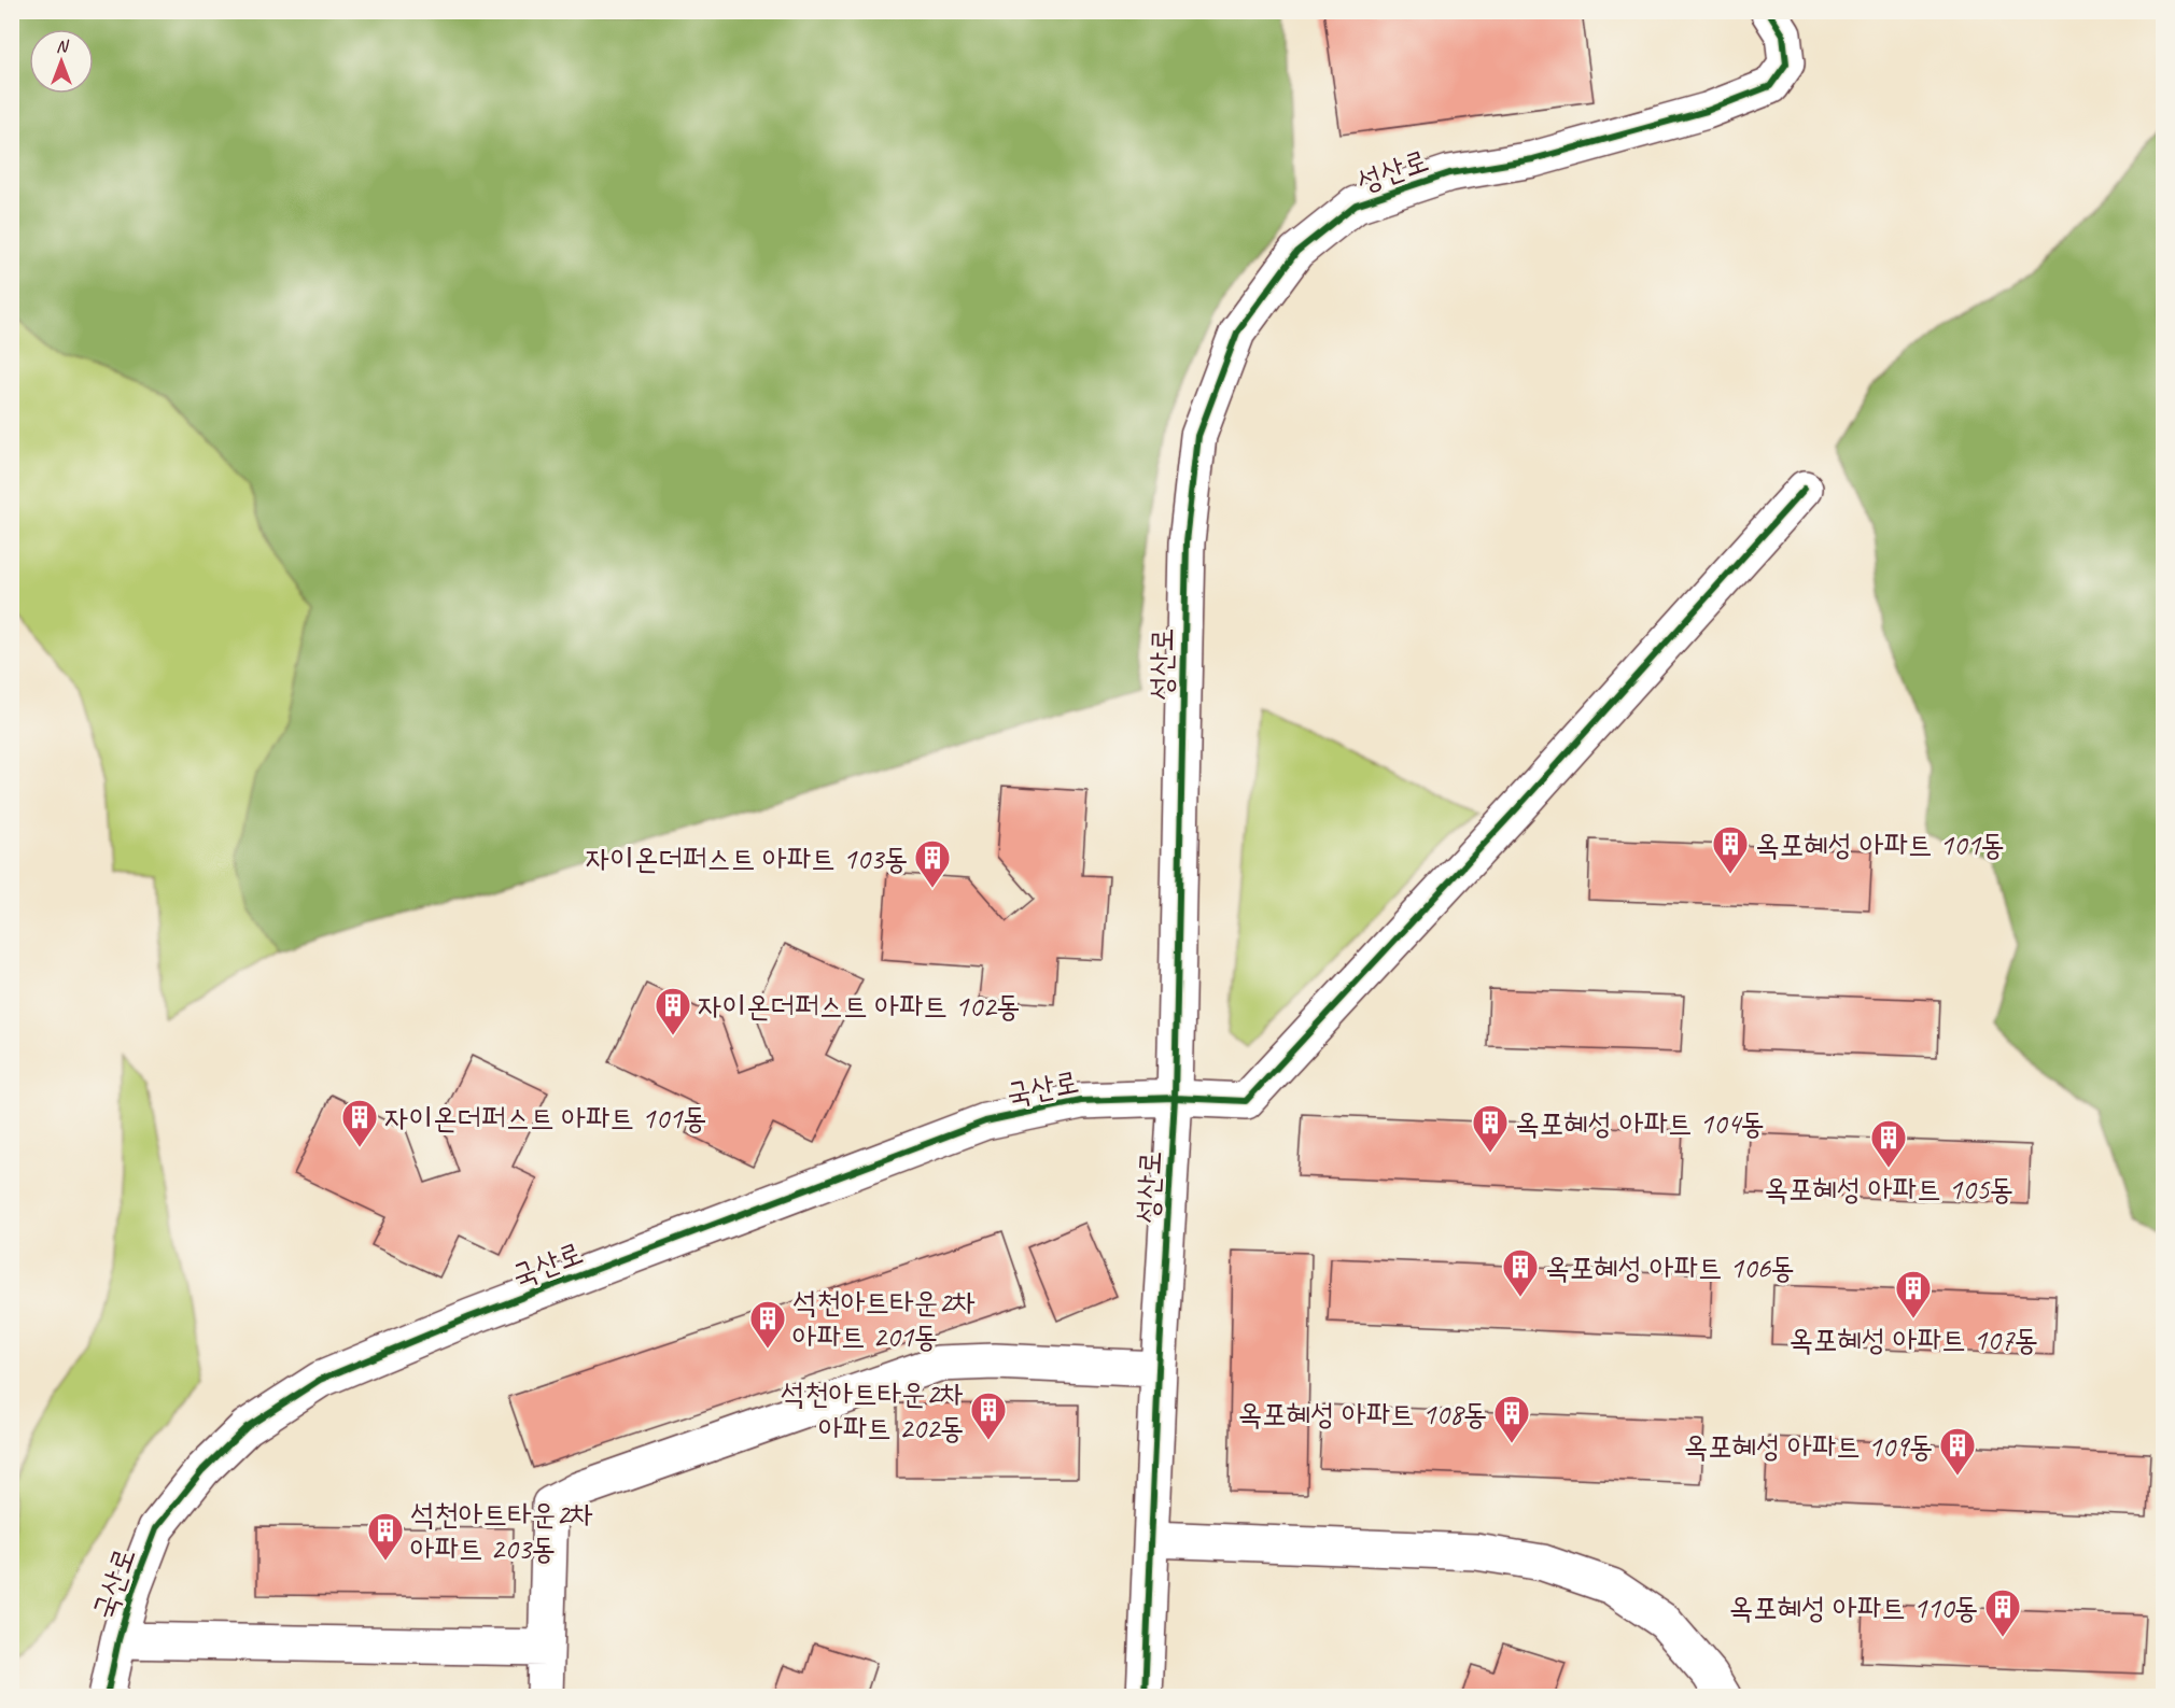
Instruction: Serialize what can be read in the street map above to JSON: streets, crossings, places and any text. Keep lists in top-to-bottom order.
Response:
{
  "streets": {
    "street": ["성산로", "국산로"]
  },
  "crossings": [
    ["성산로", "국산로"]
  ],
  "places": {
    "building": [
      "옥포혜성 아파트 101동",
      "자이온더퍼스트 아파트 103동",
      "자이온더퍼스트 아파트 102동",
      "자이온더퍼스트 아파트 101동",
      "옥포혜성 아파트 104동",
      "옥포혜성 아파트 105동",
      "옥포혜성 아파트 106동",
      "옥포혜성 아파트 107동",
      "석천아트타운2차 아파트 201동",
      "석천아트타운2차 아파트 202동",
      "옥포혜성 아파트 108동",
      "옥포혜성 아파트 109동",
      "석천아트타운2차 아파트 203동",
      "옥포혜성 아파트 110동"
    ]
  },
  "north": "top"
}
